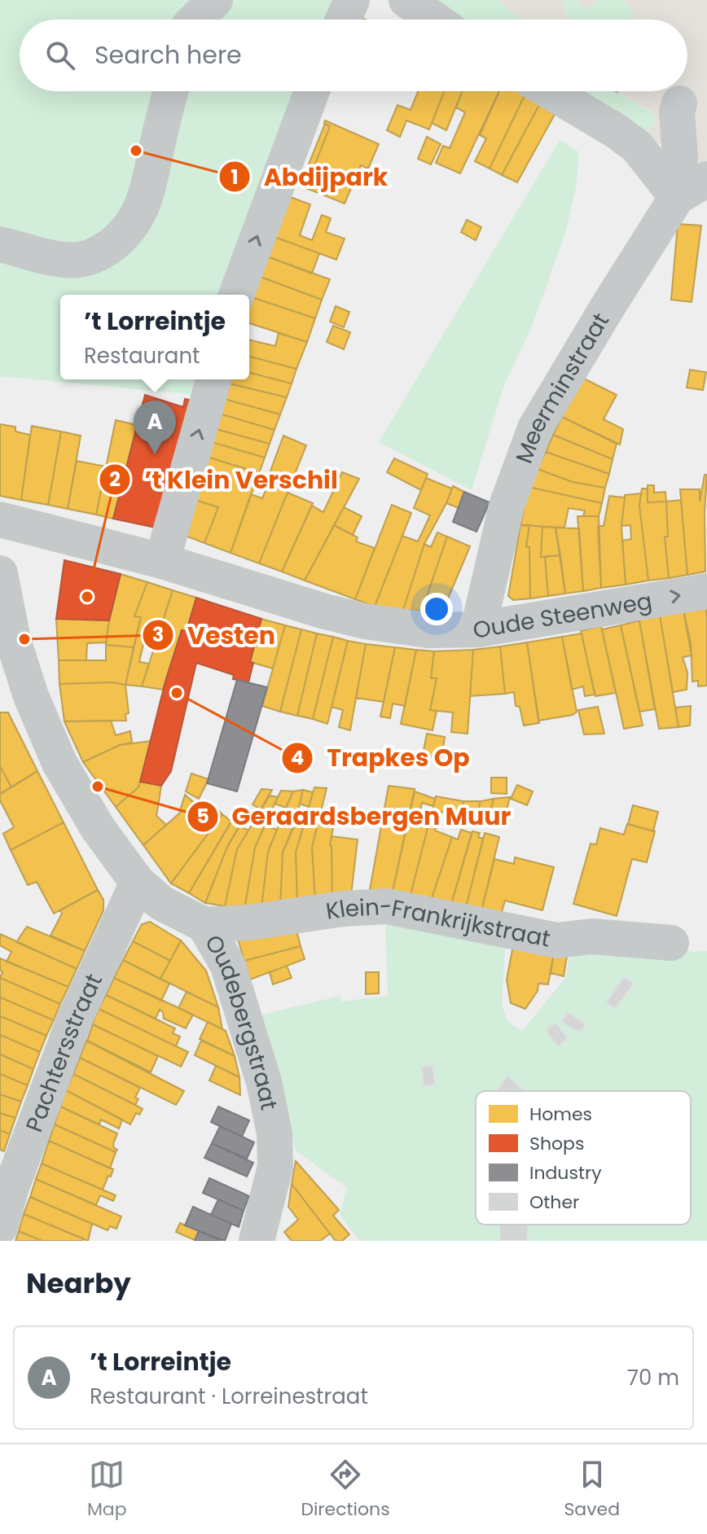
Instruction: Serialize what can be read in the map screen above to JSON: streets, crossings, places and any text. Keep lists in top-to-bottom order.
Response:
{
  "streets": {
    "street": [
      "Meerminstraat",
      "Oude Steenweg",
      "Klein-Frankrijkstraat",
      "Oudebergstraat",
      "Pachtersstraat"
    ]
  },
  "crossings": [
    ["Meerminstraat", "Oude Steenweg"],
    ["Klein-Frankrijkstraat", "Oudebergstraat"],
    ["Oudebergstraat", "Pachtersstraat"]
  ],
  "places": [
    "Abdijpark",
    "’t Klein Verschil",
    "Vesten",
    "Trapkes Op",
    "Geraardsbergen Muur"
  ],
  "legend": [
    "Homes",
    "Shops",
    "Industry",
    "Other"
  ],
  "page": {
    "search": "Search here",
    "popup": ["’t Lorreintje", "Restaurant"],
    "pins": "A",
    "heading": "Nearby",
    "list": [
      {
        "mark": "A",
        "name": "’t Lorreintje",
        "note": "Restaurant · Lorreinestraat",
        "value": "70 m"
      }
    ],
    "nav": ["Map", "Directions", "Saved"]
  }
}
